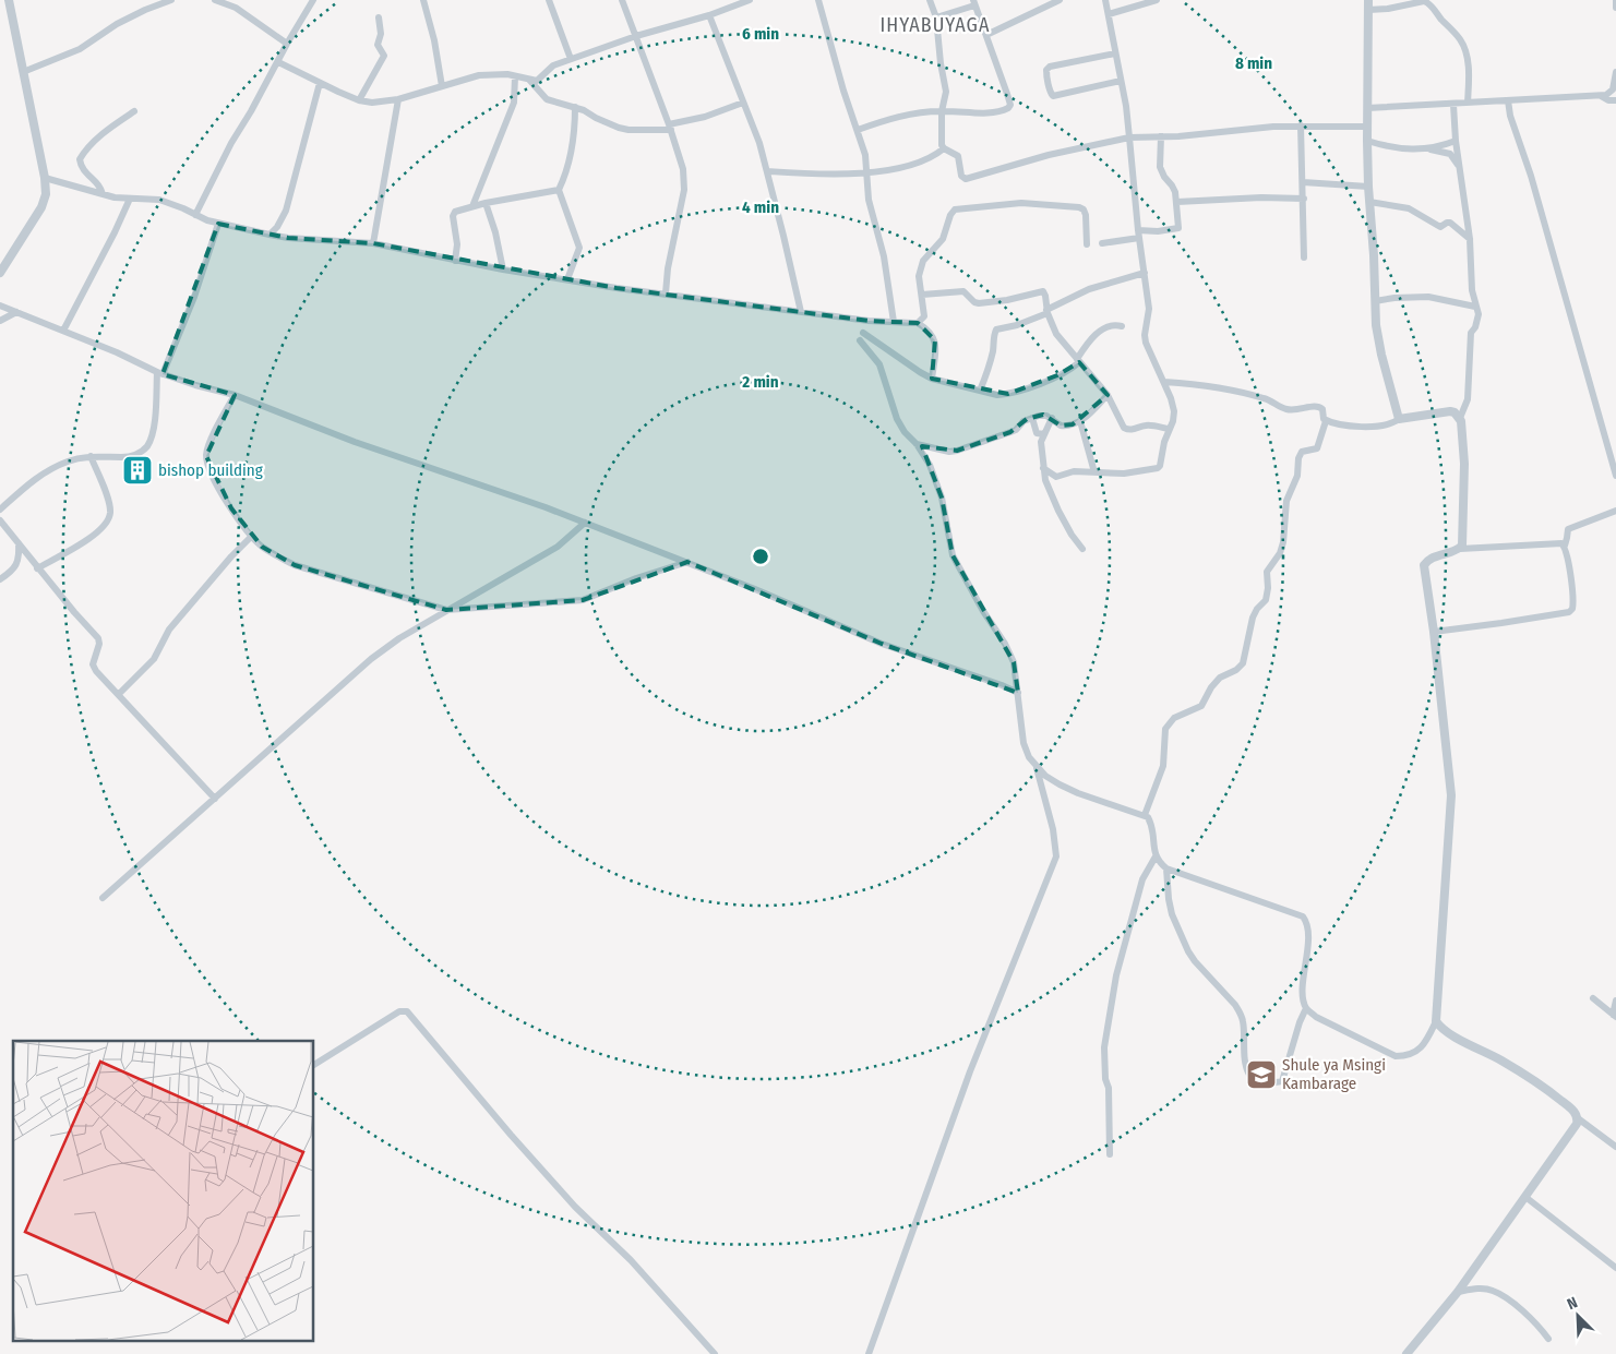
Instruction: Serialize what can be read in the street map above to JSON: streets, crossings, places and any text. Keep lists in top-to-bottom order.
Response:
{
  "districts": ["IHYABUYAGA"],
  "places": {
    "building": ["bishop building"],
    "school or university": ["Shule ya Msingi Kambarage"]
  },
  "north": "top left",
  "rings": [
    "6 min",
    "8 min",
    "4 min",
    "2 min"
  ]
}
